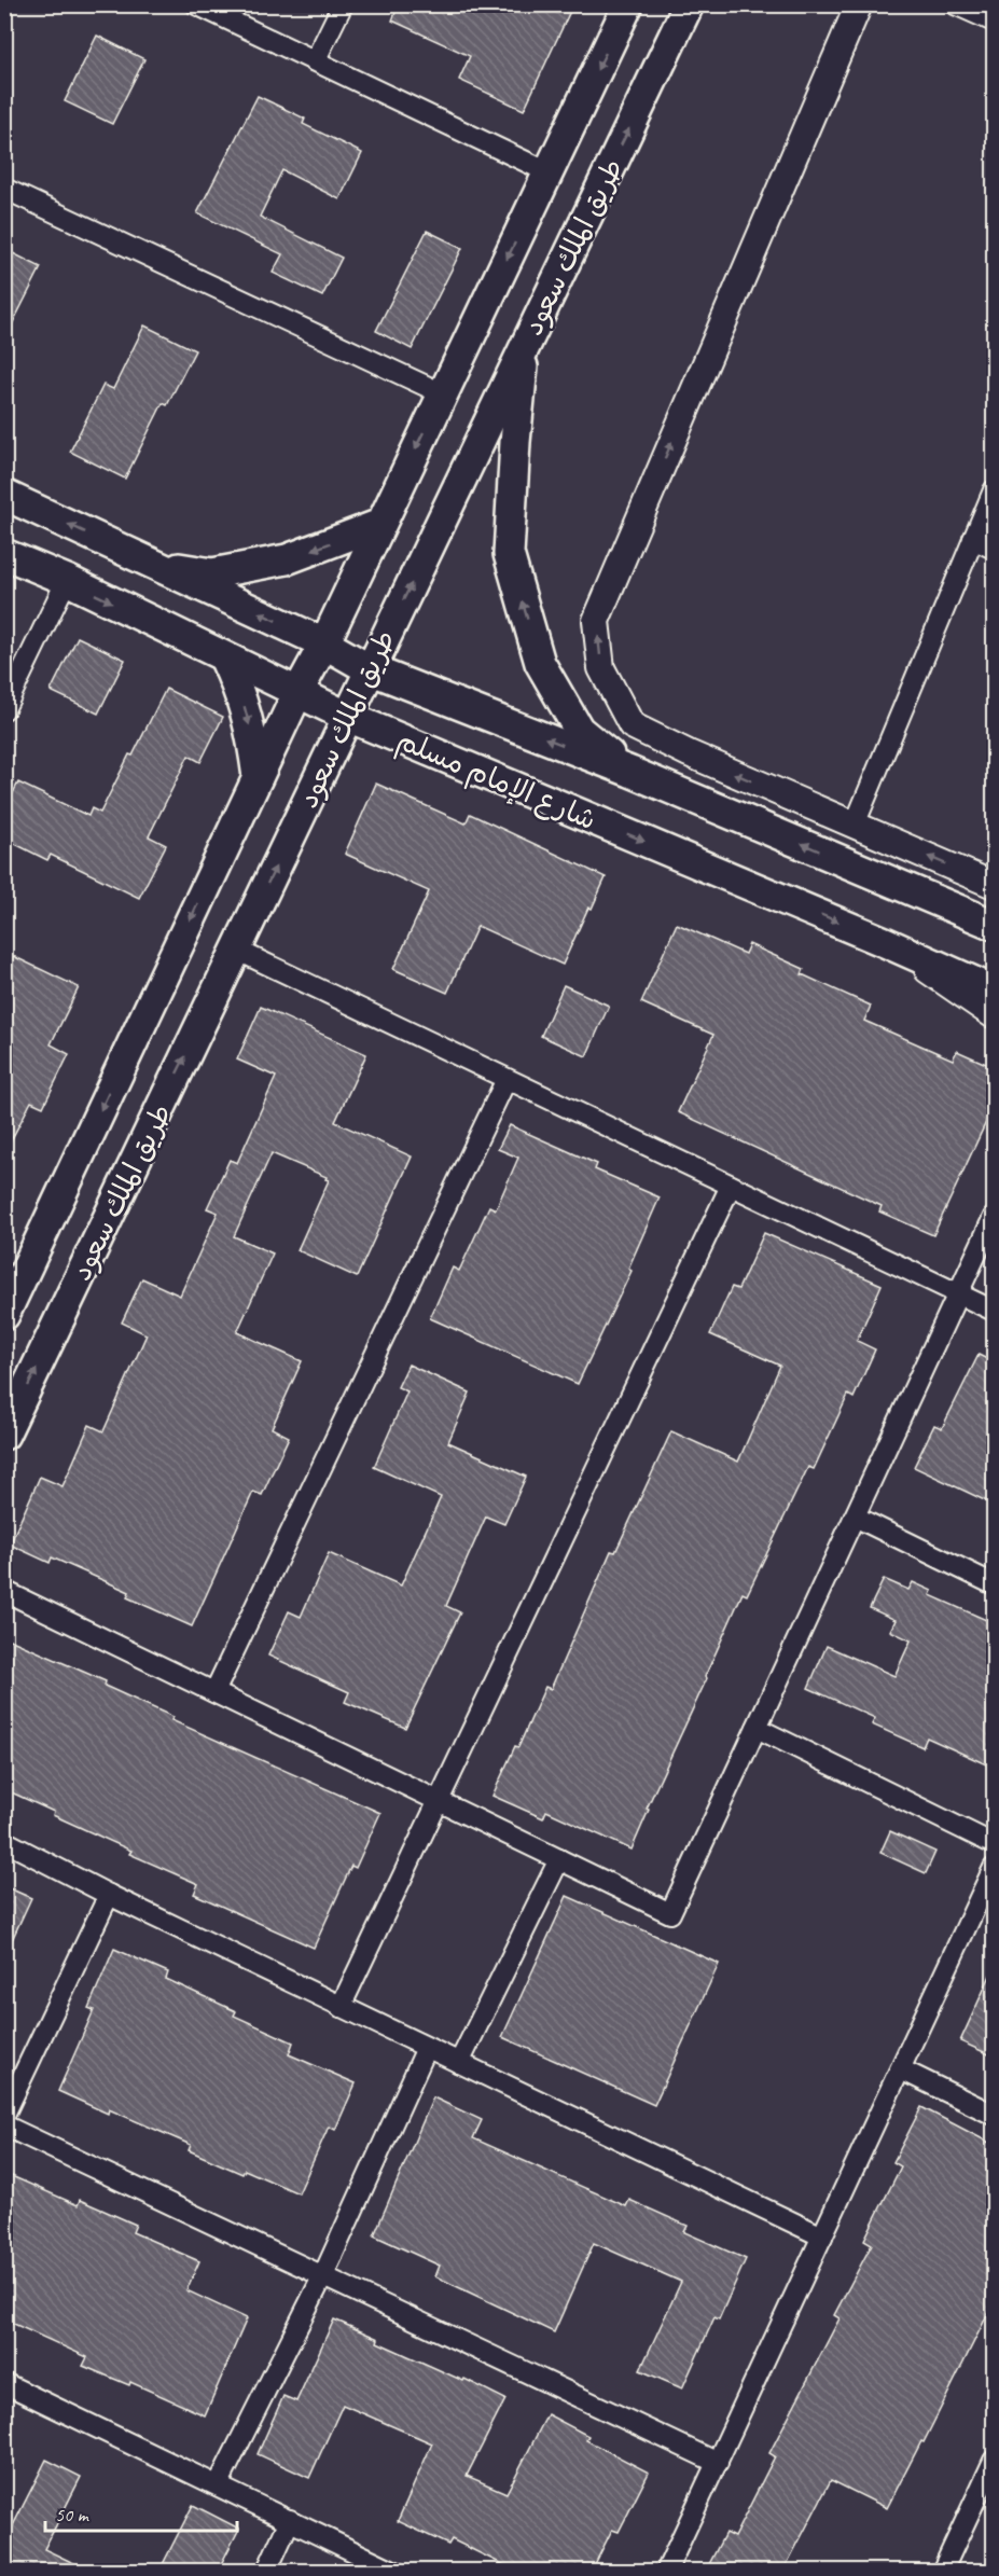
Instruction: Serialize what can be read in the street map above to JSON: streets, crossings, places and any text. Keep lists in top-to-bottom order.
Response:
{
  "streets": {
    "main road": ["طريق الملك سعود", "شارع الإمام مسلم"]
  },
  "crossings": [
    ["طريق الملك سعود", "شارع الإمام مسلم"]
  ],
  "scale_bar": "50 m"
}
